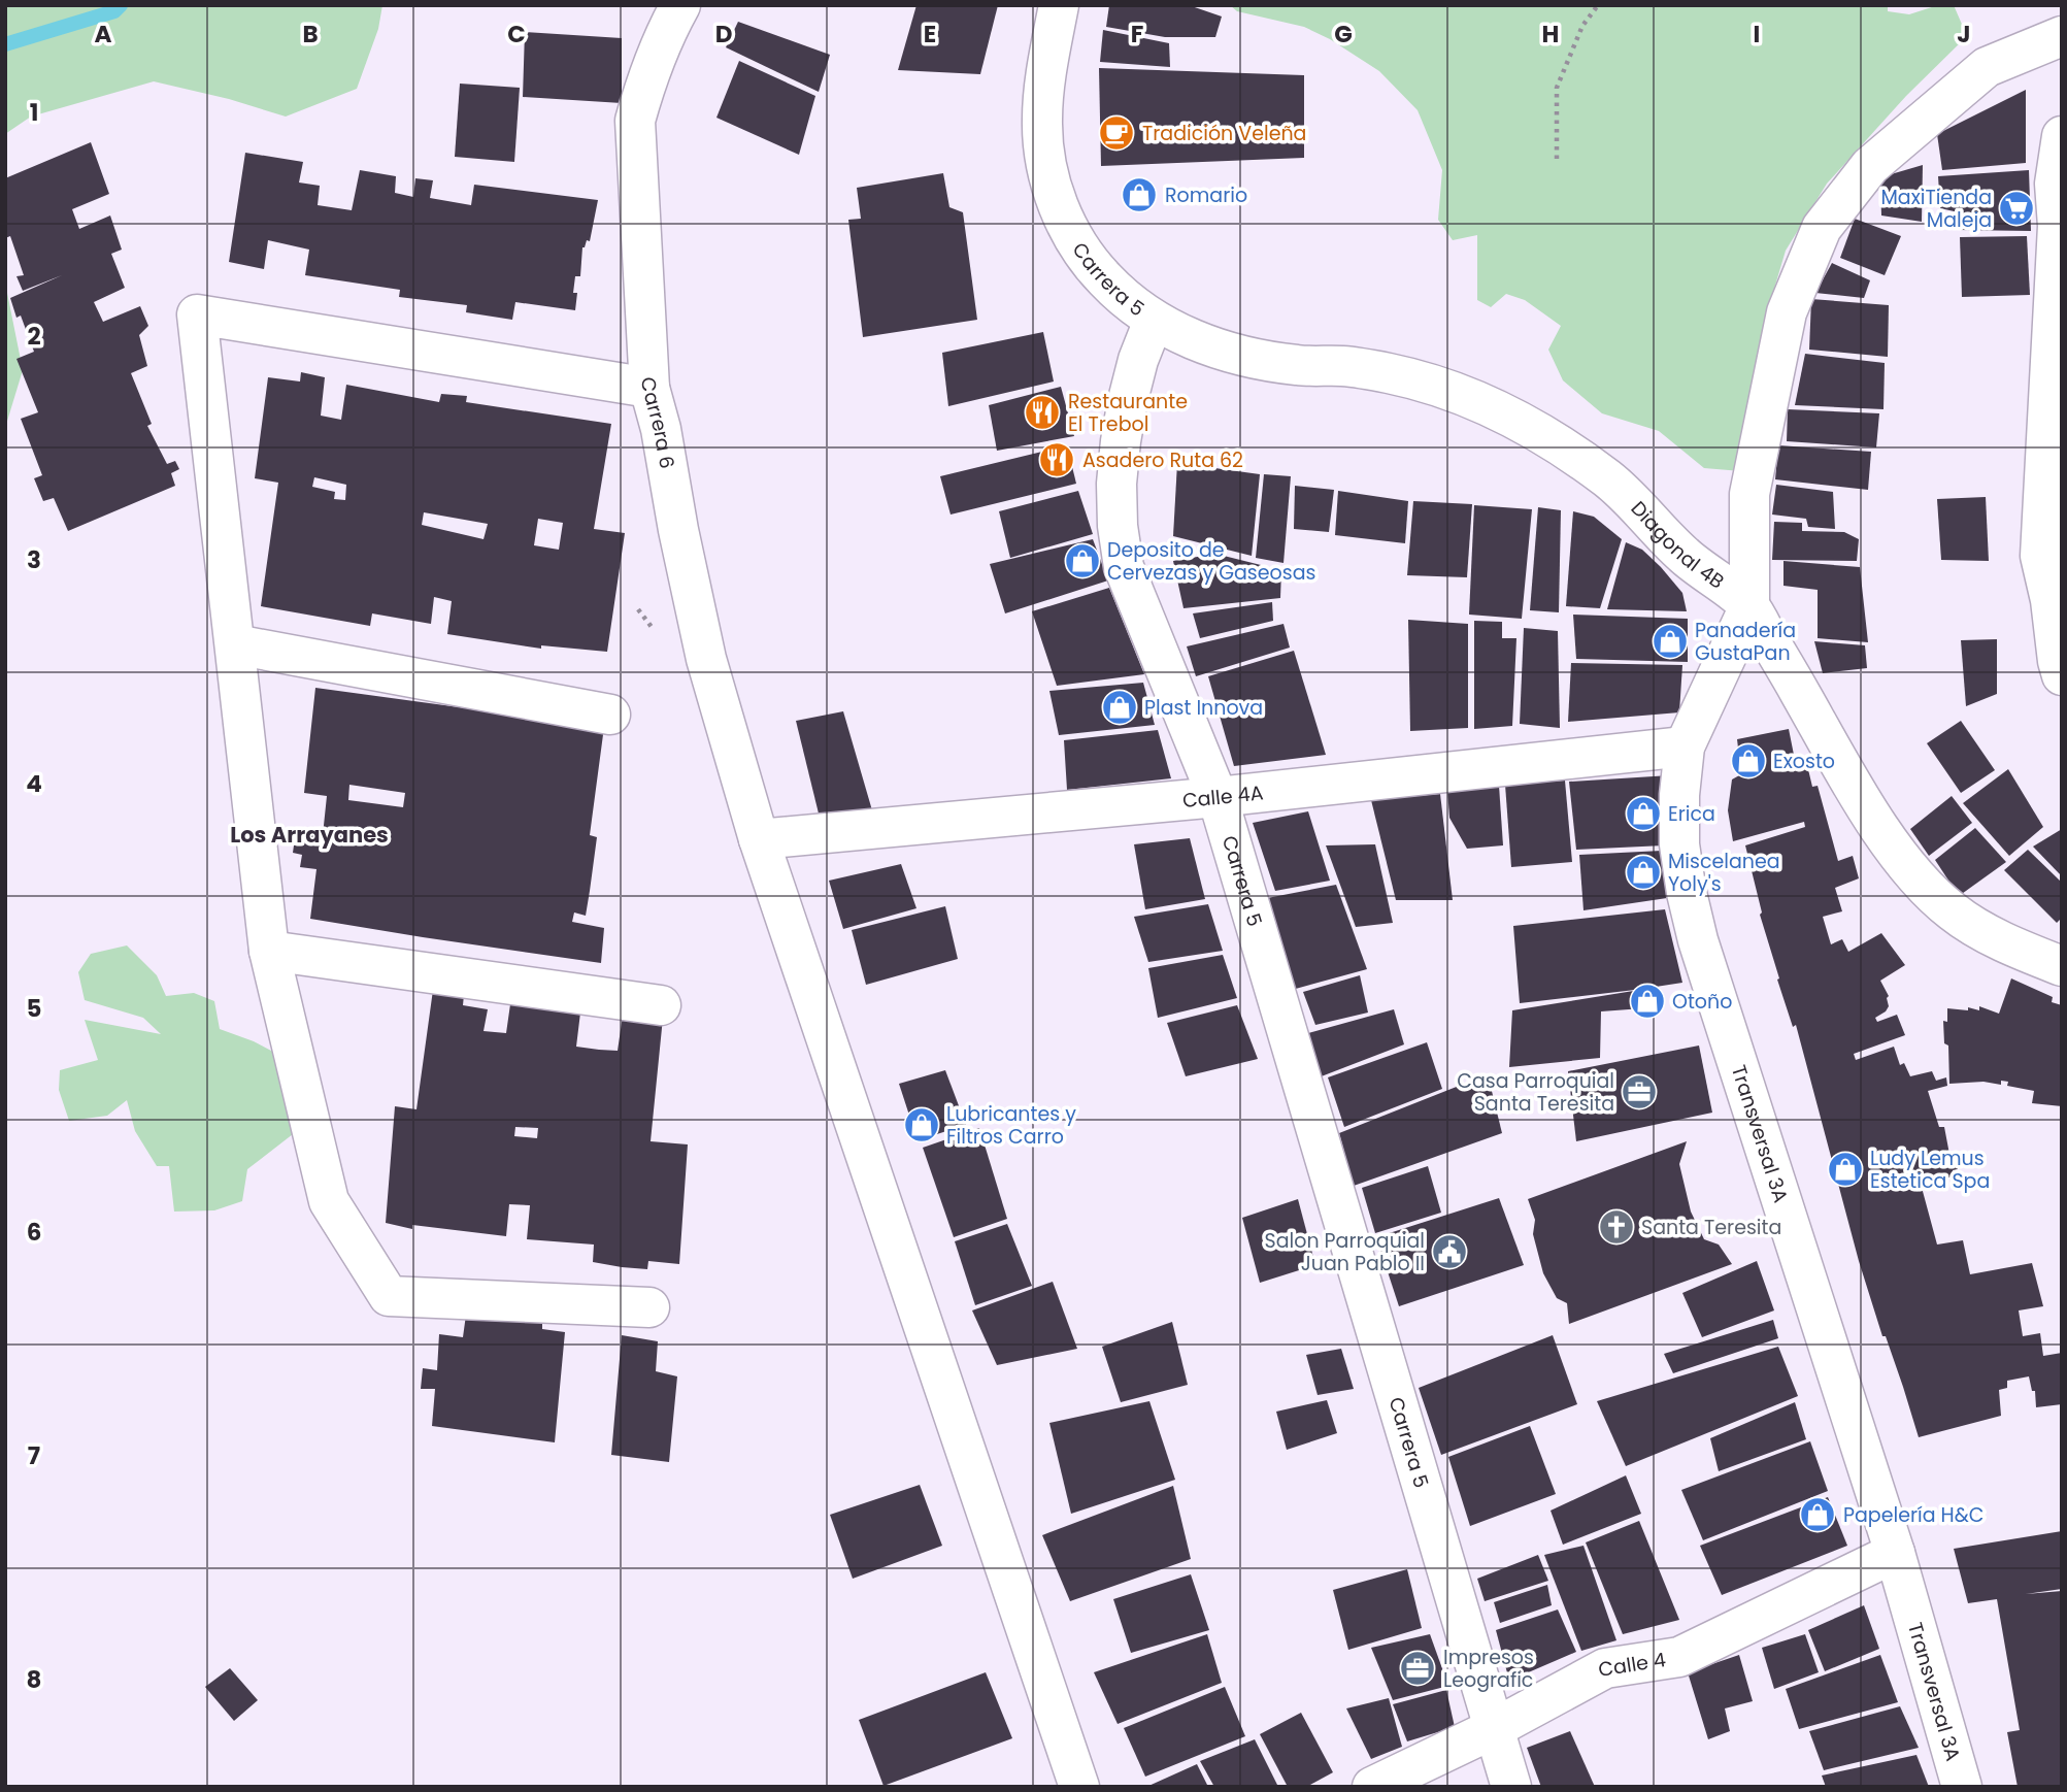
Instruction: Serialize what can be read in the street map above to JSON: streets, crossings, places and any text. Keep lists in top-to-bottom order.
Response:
{
  "streets": {
    "street": [
      "Carrera 5",
      "Carrera 6",
      "Diagonal 4B",
      "Calle 4A",
      "Transversal 3A",
      "Calle 4"
    ]
  },
  "crossings": [
    ["Carrera 5", "Diagonal 4B"],
    ["Carrera 5", "Calle 4A"],
    ["Carrera 5", "Calle 4"],
    ["Carrera 6", "Calle 4A"],
    ["Diagonal 4B", "Transversal 3A"],
    ["Calle 4A", "Transversal 3A"],
    ["Transversal 3A", "Calle 4"]
  ],
  "districts": ["Los Arrayanes"],
  "places": {
    "cafe": ["Tradición Veleña"],
    "shop": [
      "Romario",
      "Deposito de Cervezas y Gaseosas",
      "Panadería GustaPan",
      "Plast Innova",
      "Exosto",
      "Erica",
      "Miscelanea Yoly's",
      "Otoño",
      "Lubricantes y Filtros Carro",
      "Ludy Lemus Estetica Spa",
      "Papelería H&C"
    ],
    "supermarket": ["MaxiTienda Maleja"],
    "restaurant": ["Restaurante El Trebol", "Asadero Ruta 62"],
    "office": ["Casa Parroquial Santa Teresita", "Impresos Leografic"],
    "church": ["Santa Teresita"],
    "public building": ["Salon Parroquial Juan Pablo II"]
  },
  "grid": {
    "columns": [
      "A",
      "B",
      "C",
      "D",
      "E",
      "F",
      "G",
      "H",
      "I",
      "J"
    ],
    "rows": [
      "1",
      "2",
      "3",
      "4",
      "5",
      "6",
      "7",
      "8"
    ]
  }
}
